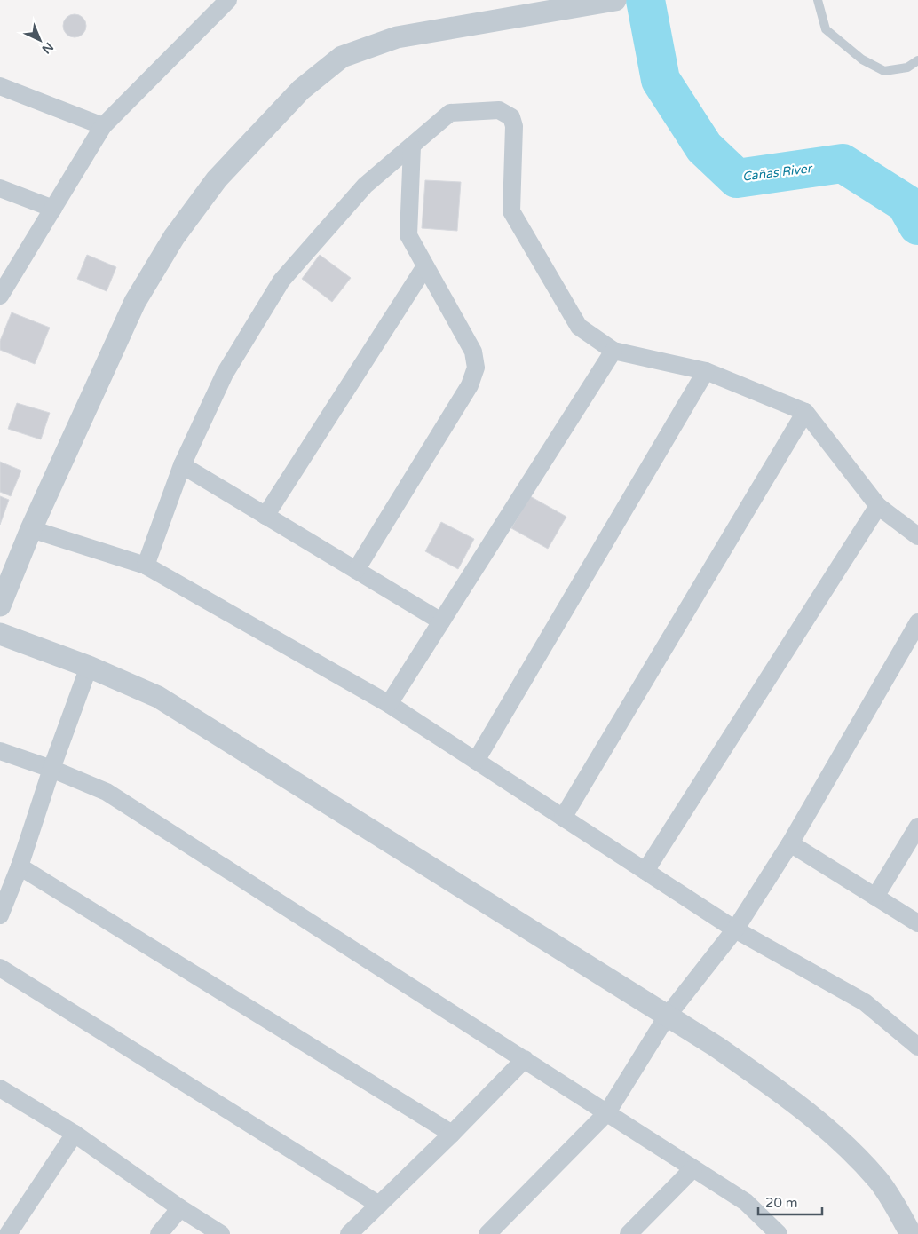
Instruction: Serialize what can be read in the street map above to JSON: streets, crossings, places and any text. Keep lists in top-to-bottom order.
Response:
{
  "water": ["Cañas River"],
  "scale_bar": "20 m",
  "north": "bottom right"
}
